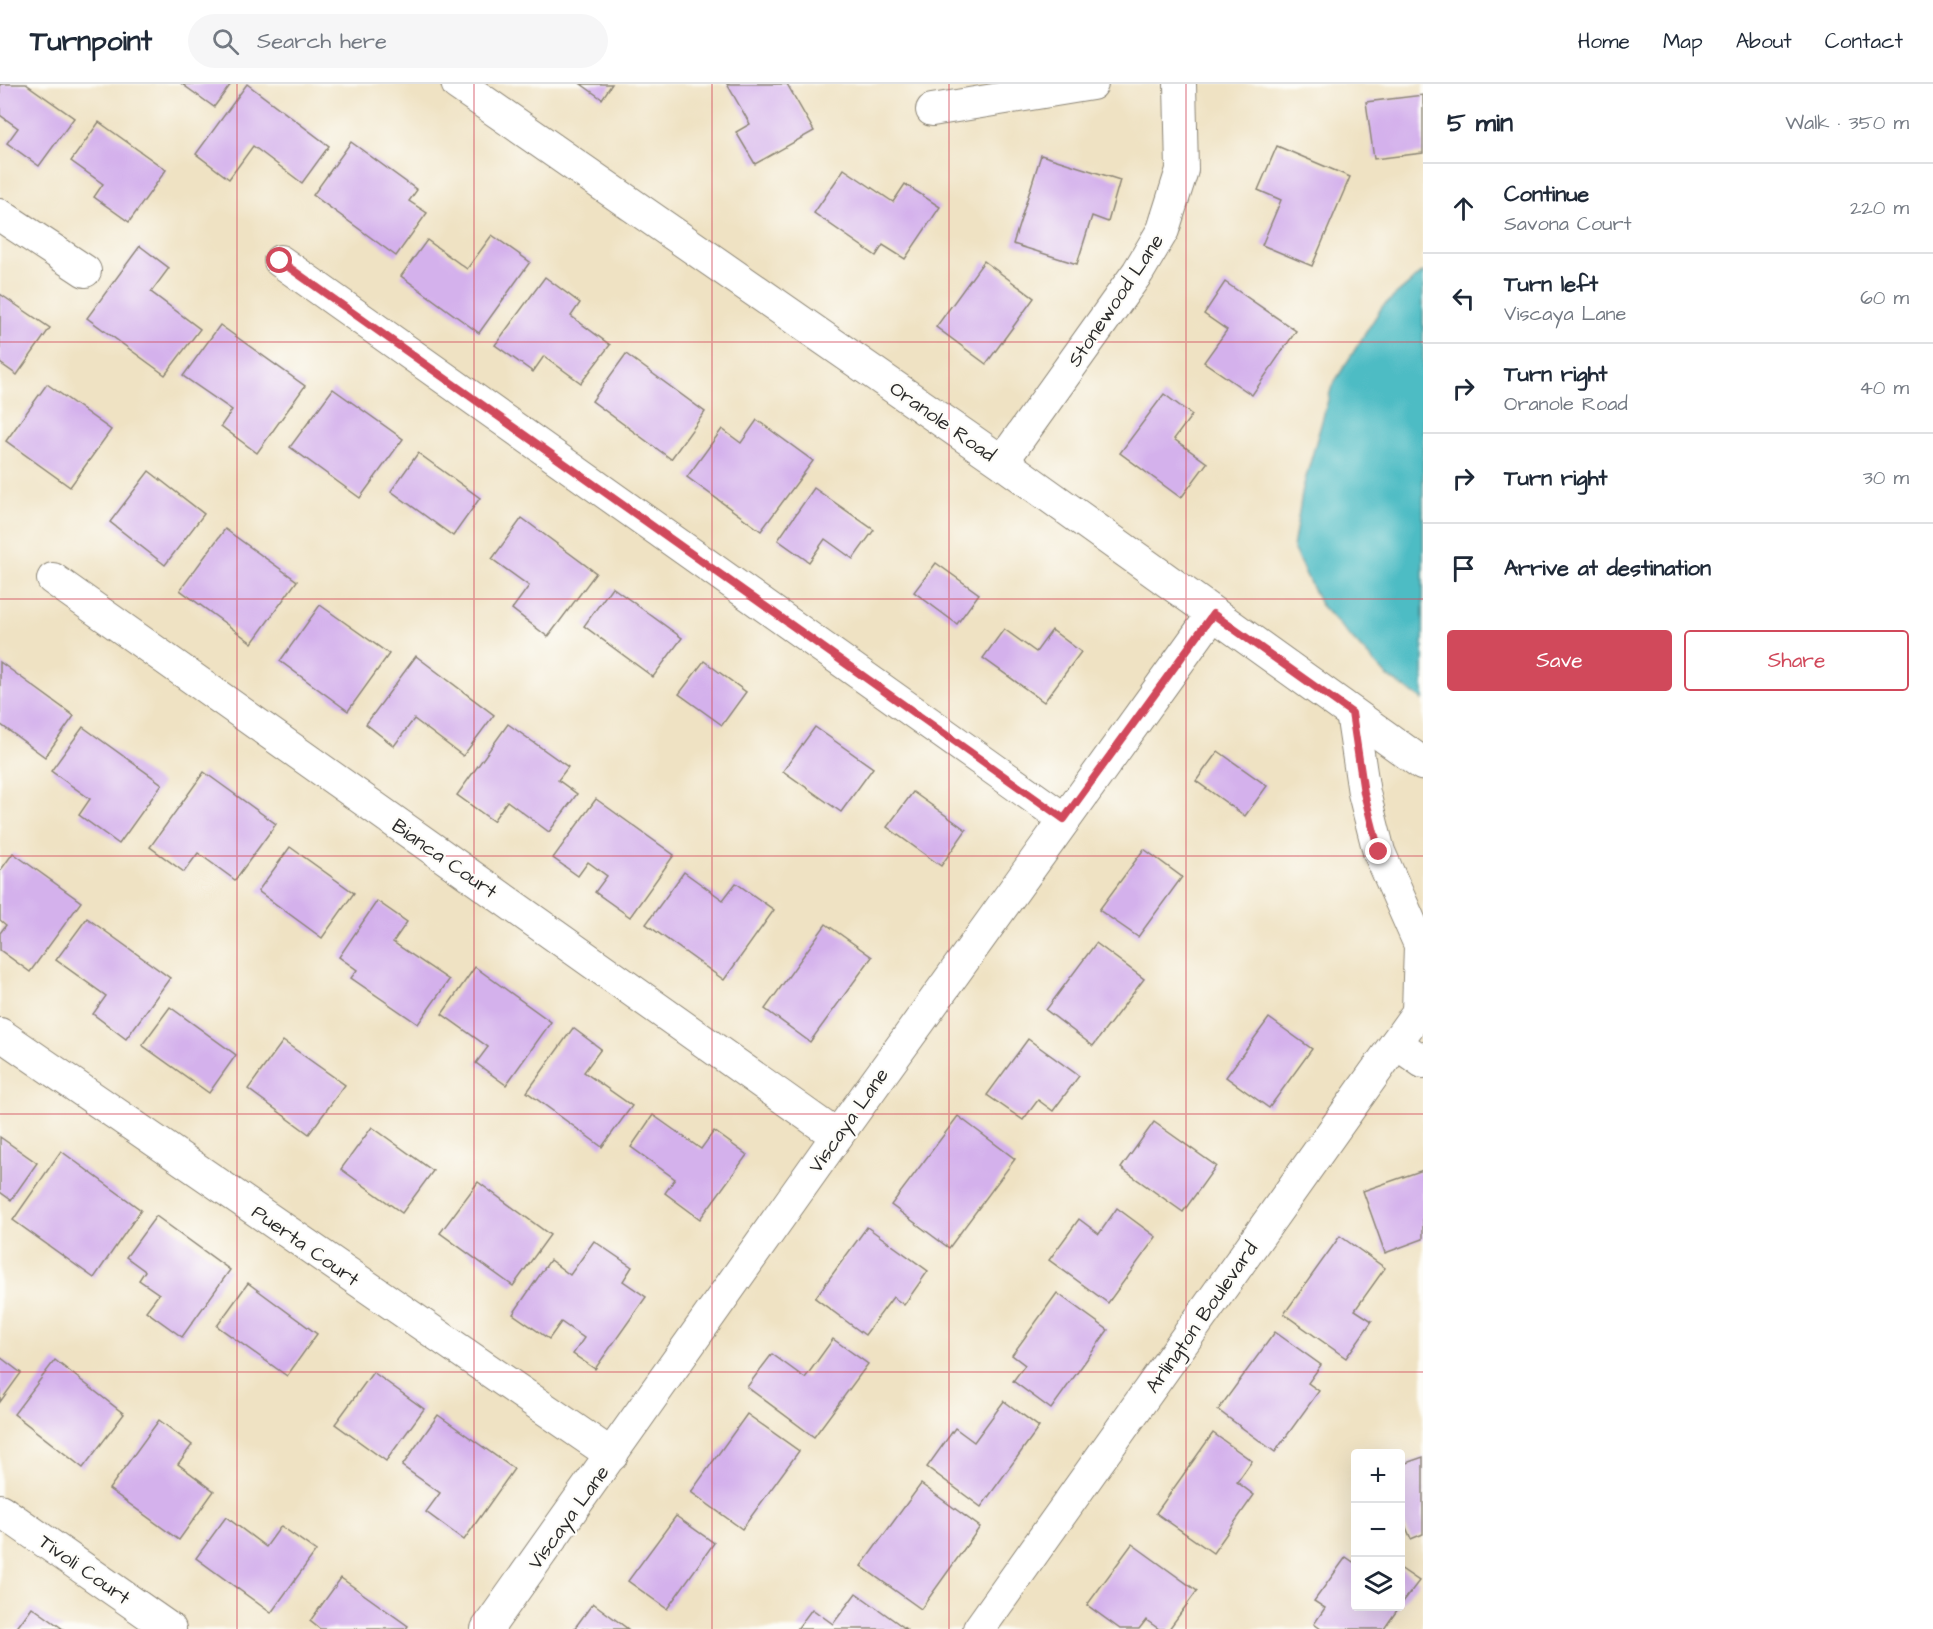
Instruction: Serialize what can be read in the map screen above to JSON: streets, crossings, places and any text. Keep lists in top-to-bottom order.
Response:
{
  "streets": {
    "street": [
      "Stonewood Lane",
      "Oranole Road",
      "Bianca Court",
      "Viscaya Lane",
      "Puerta Court",
      "Arlington Boulevard",
      "Tivoli Court"
    ]
  },
  "crossings": [
    ["Stonewood Lane", "Oranole Road"],
    ["Oranole Road", "Viscaya Lane"],
    ["Bianca Court", "Viscaya Lane"],
    ["Viscaya Lane", "Puerta Court"]
  ],
  "page": {
    "header": "Turnpoint",
    "search": "Search here",
    "nav": [
      "Home",
      "Map",
      "About",
      "Contact"
    ],
    "heading": ["5 min", "Walk · 350 m"],
    "list": [
      ["Continue", "Savona Court", "220 m"],
      ["Turn left", "Viscaya Lane", "60 m"],
      ["Turn right", "Oranole Road", "40 m"],
      ["Turn right", "30 m"],
      "Arrive at destination"
    ],
    "buttons": ["Save", "Share"],
    "map_buttons": ["+", "−"]
  }
}
